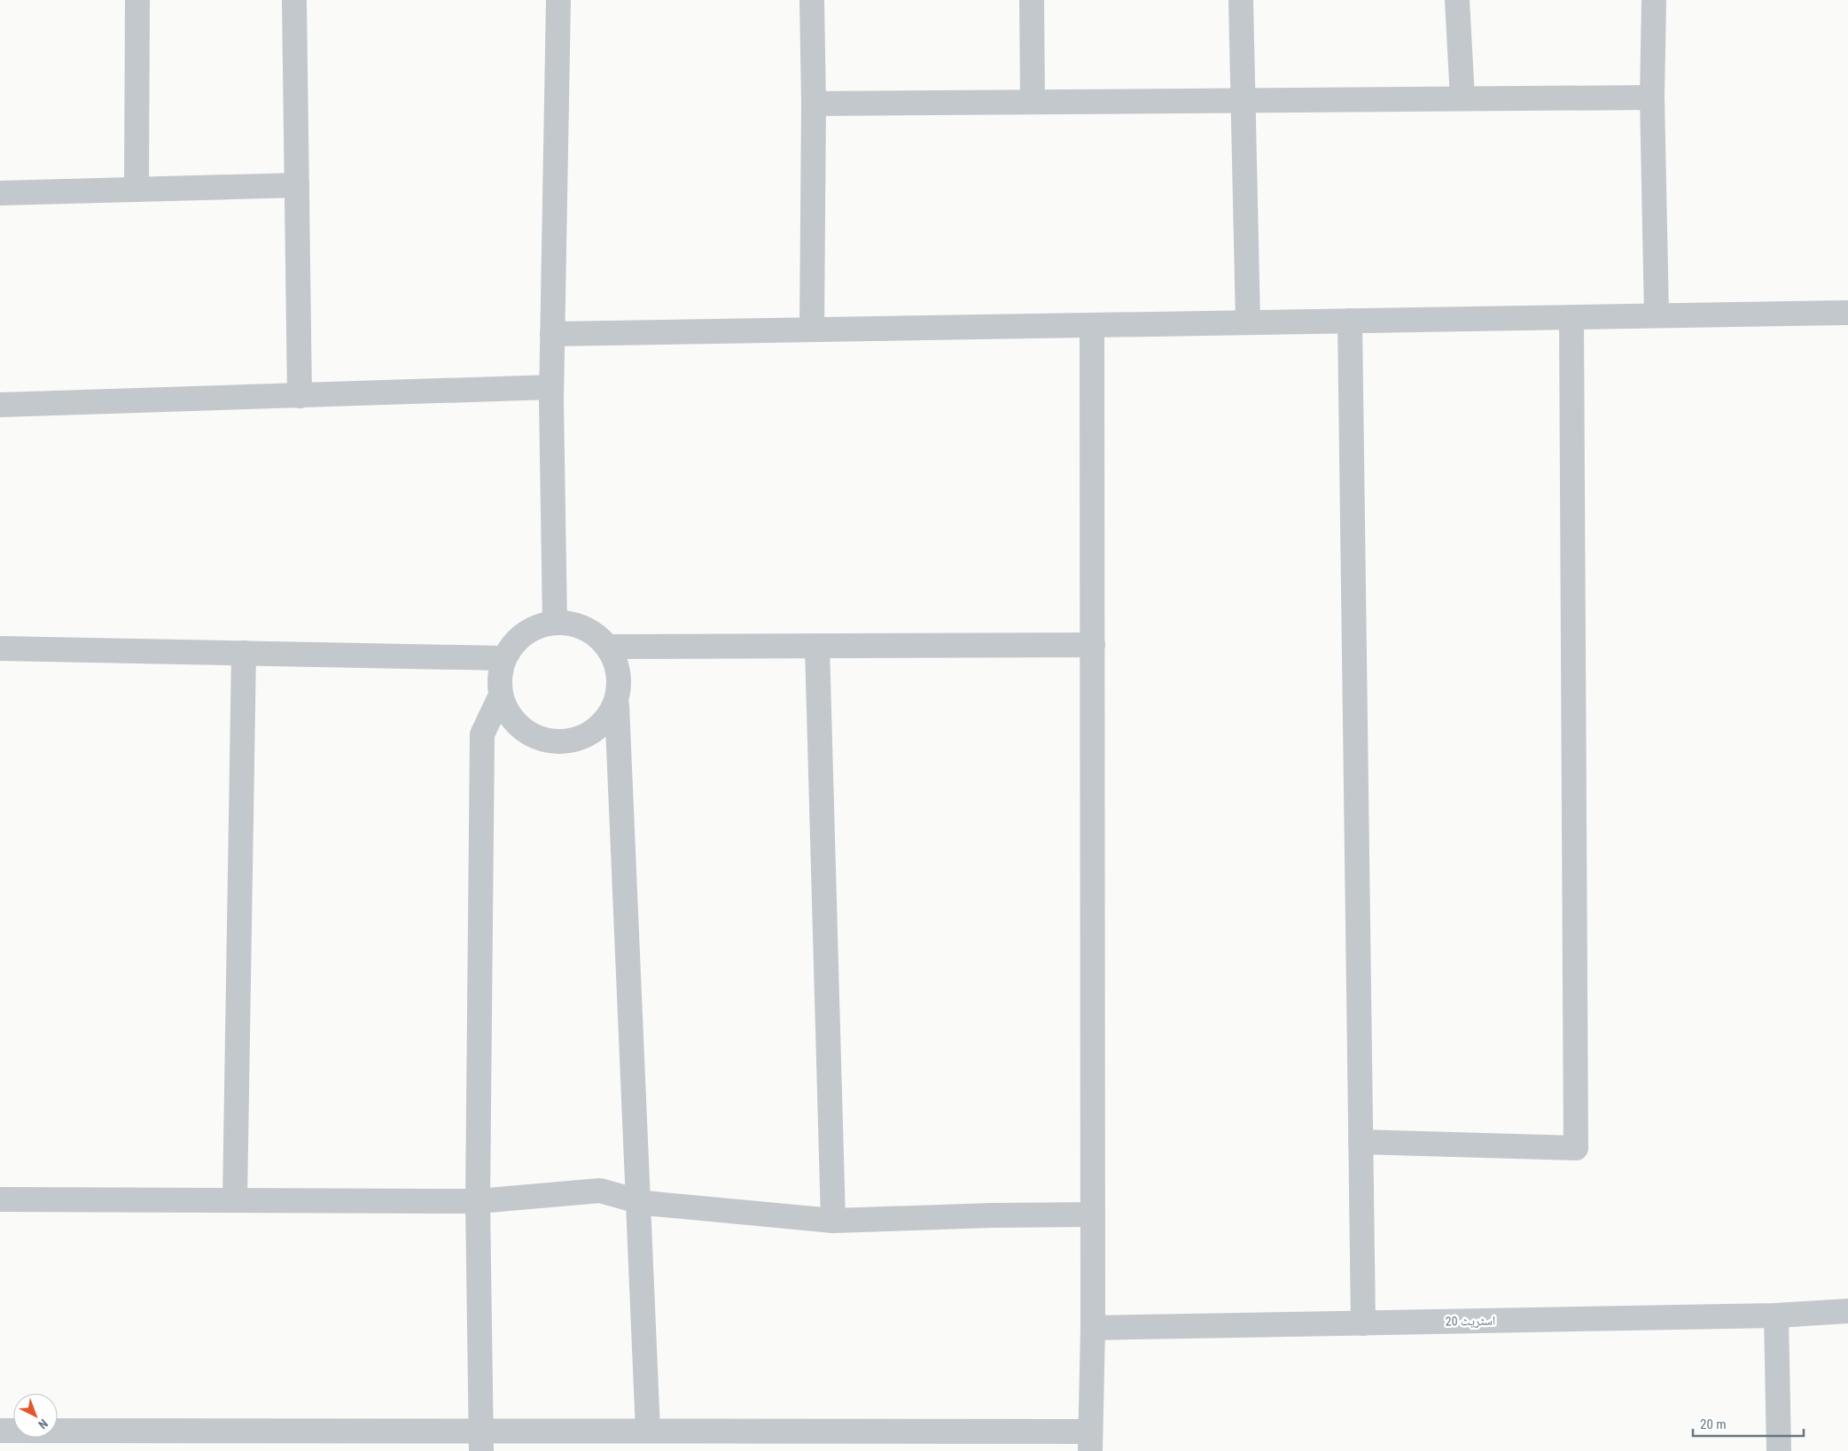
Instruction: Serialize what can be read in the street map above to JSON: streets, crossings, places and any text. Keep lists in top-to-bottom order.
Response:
{
  "streets": {
    "street": ["اسٹریٹ 20"]
  },
  "scale_bar": "20 m",
  "north": "bottom right"
}
